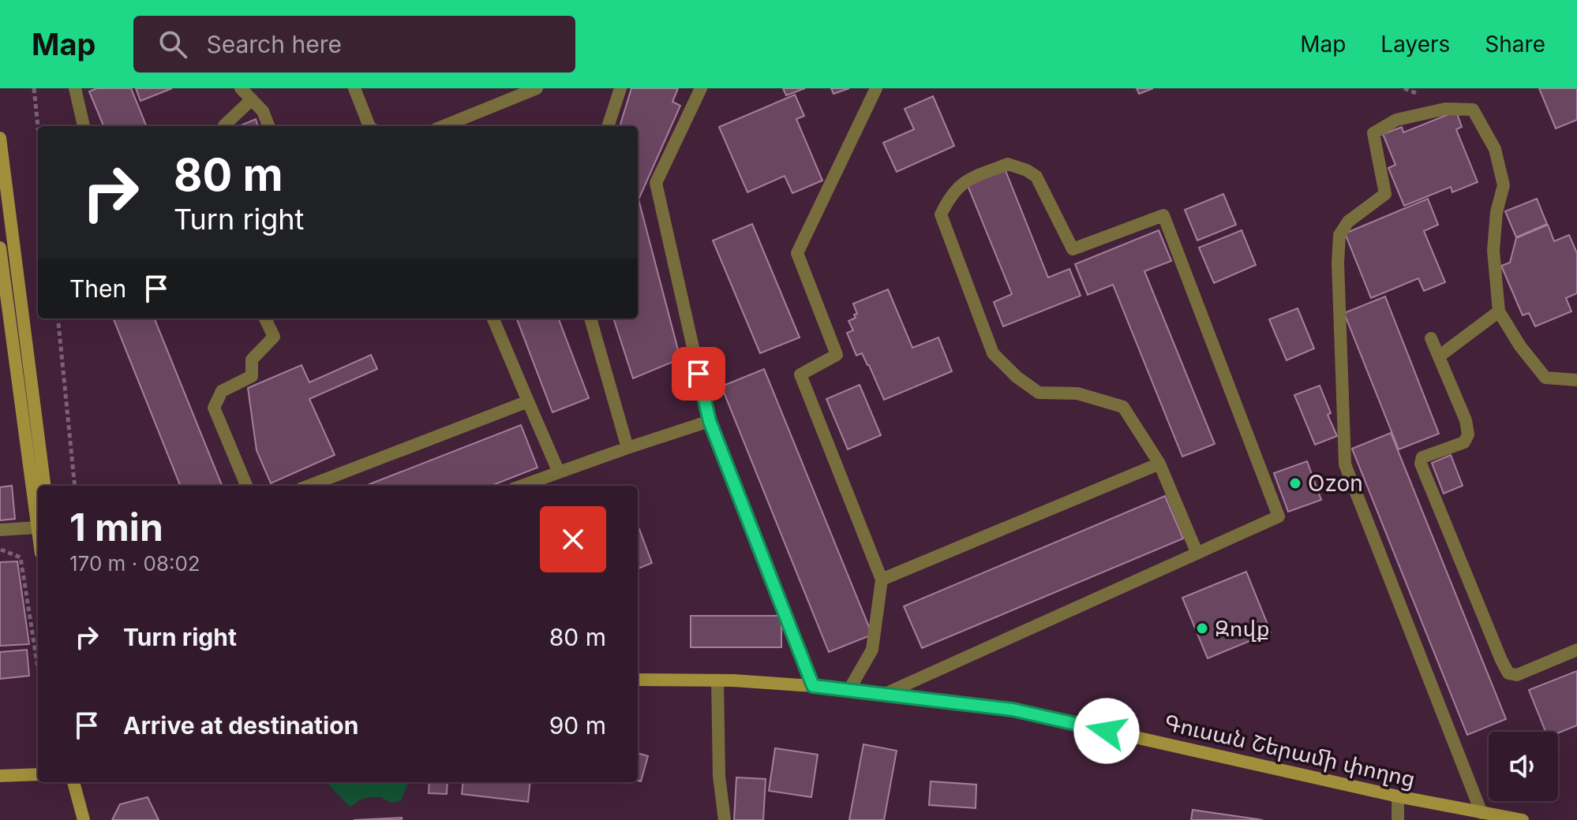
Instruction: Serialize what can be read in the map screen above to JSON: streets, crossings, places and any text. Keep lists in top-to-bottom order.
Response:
{
  "streets": {
    "main road": ["Գուսան Շերամի փողոց"]
  },
  "places": ["Ozon", "Զովք"],
  "page": {
    "header": "Map",
    "search": "Search here",
    "nav": ["Map", "Layers", "Share"],
    "turn": ["80 m", "Turn right"],
    "then": "Then",
    "heading": ["1 min", "170 m · 08:02"],
    "list": [
      {
        "name": "Turn right",
        "value": "80 m"
      },
      {
        "name": "Arrive at destination",
        "value": "90 m"
      }
    ]
  }
}
